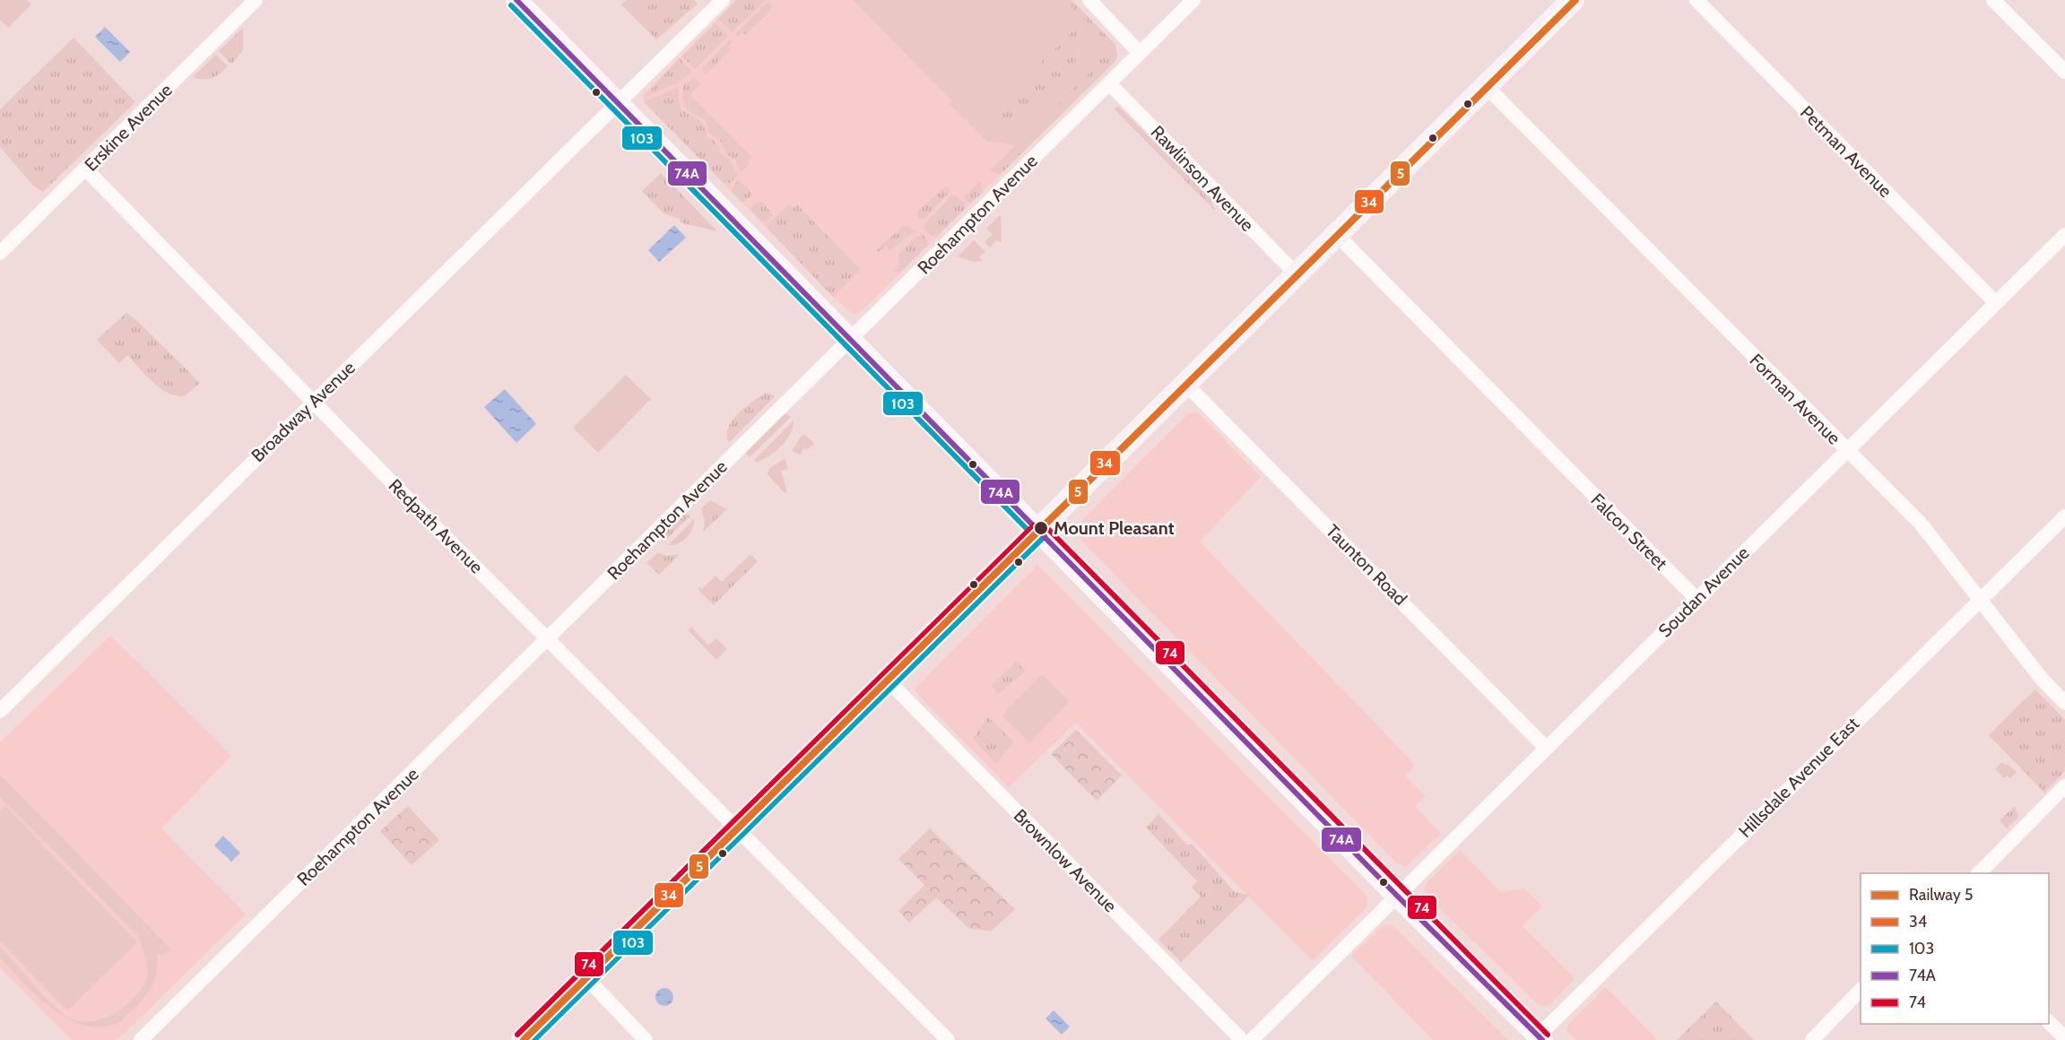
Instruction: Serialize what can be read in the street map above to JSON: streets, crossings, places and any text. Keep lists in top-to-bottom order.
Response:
{
  "streets": {
    "street": [
      "Erskine Avenue",
      "Petman Avenue",
      "Rawlinson Avenue",
      "Roehampton Avenue",
      "Forman Avenue",
      "Broadway Avenue",
      "Redpath Avenue",
      "Falcon Street",
      "Taunton Road",
      "Soudan Avenue",
      "Hillsdale Avenue East",
      "Brownlow Avenue"
    ]
  },
  "crossings": [
    ["Erskine Avenue", "Redpath Avenue"],
    ["Petman Avenue", "Soudan Avenue"],
    ["Rawlinson Avenue", "Roehampton Avenue"],
    ["Roehampton Avenue", "Redpath Avenue"],
    ["Forman Avenue", "Soudan Avenue"],
    ["Forman Avenue", "Hillsdale Avenue East"],
    ["Broadway Avenue", "Redpath Avenue"],
    ["Falcon Street", "Soudan Avenue"],
    ["Taunton Road", "Soudan Avenue"]
  ],
  "places": ["Mount Pleasant"],
  "lines": [
    "rail line 5",
    "transit line 34",
    "transit line 74A",
    "transit line 103",
    "transit line 74"
  ],
  "legend": [
    "Railway 5",
    "34",
    "103",
    "74A",
    "74"
  ]
}
